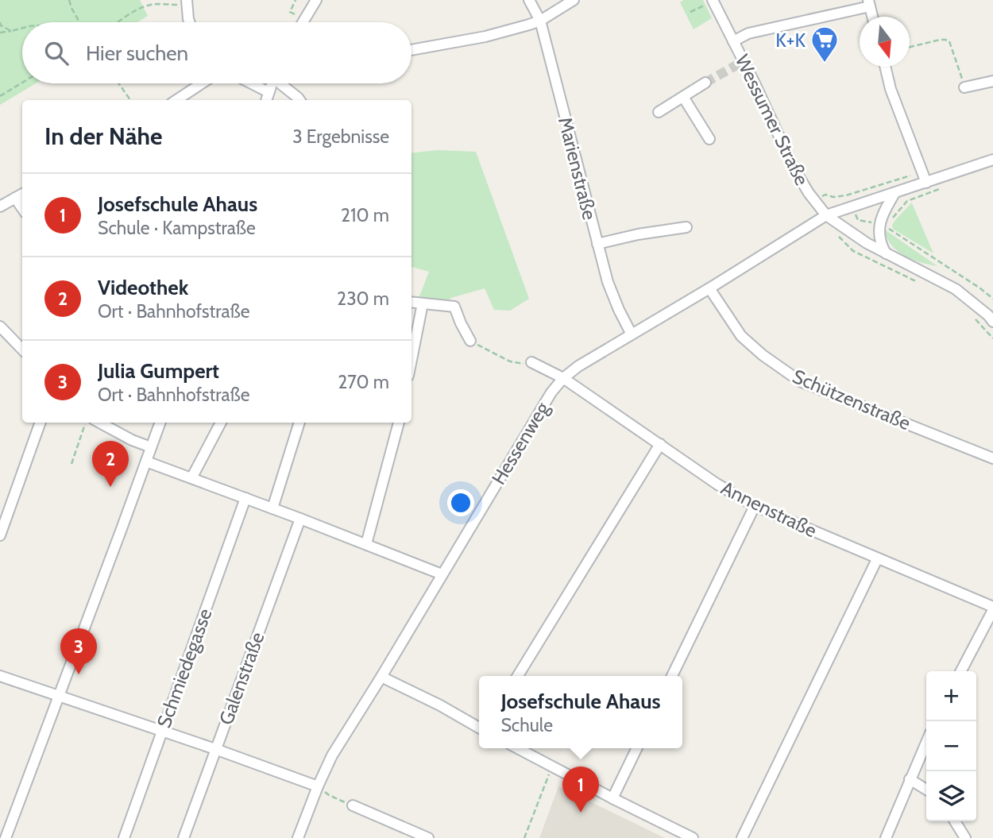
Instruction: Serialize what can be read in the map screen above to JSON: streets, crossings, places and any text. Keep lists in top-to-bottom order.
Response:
{
  "streets": {
    "street": [
      "Wessumer Straße",
      "Marienstraße",
      "Schützenstraße",
      "Hessenweg",
      "Annenstraße",
      "Schmiedegasse",
      "Galenstraße"
    ]
  },
  "crossings": [
    ["Wessumer Straße", "Hessenweg"],
    ["Marienstraße", "Hessenweg"],
    ["Schützenstraße", "Hessenweg"],
    ["Hessenweg", "Annenstraße"]
  ],
  "places": {
    "supermarket": ["K+K"]
  },
  "north": "bottom",
  "page": {
    "search": "Hier suchen",
    "heading": ["In der Nähe", "3 Ergebnisse"],
    "list": [
      {
        "mark": "1",
        "name": "Josefschule Ahaus",
        "note": "Schule · Kampstraße",
        "value": "210 m"
      },
      {
        "mark": "2",
        "name": "Videothek",
        "note": "Ort · Bahnhofstraße",
        "value": "230 m"
      },
      {
        "mark": "3",
        "name": "Julia Gumpert",
        "note": "Ort · Bahnhofstraße",
        "value": "270 m"
      }
    ],
    "pins": ["2", "3", "1"],
    "map_buttons": ["+", "−"],
    "popup": ["Josefschule Ahaus", "Schule"]
  }
}
